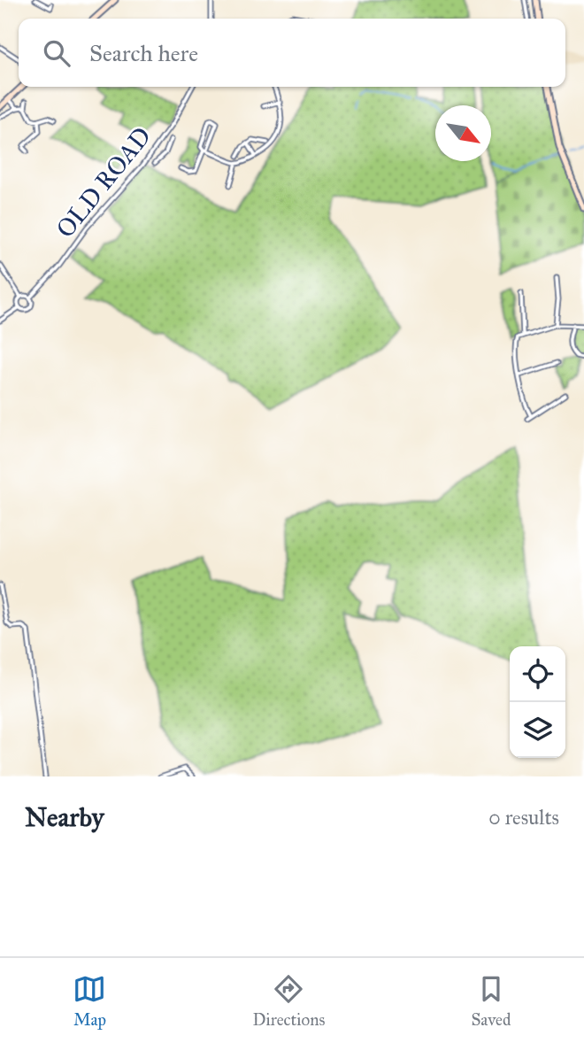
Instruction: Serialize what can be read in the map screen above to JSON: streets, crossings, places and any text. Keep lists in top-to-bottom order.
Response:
{
  "streets": {
    "street": ["OLD ROAD"]
  },
  "north": "bottom right",
  "page": {
    "search": "Search here",
    "heading": ["Nearby", "0 results"],
    "nav": ["Map", "Directions", "Saved"]
  }
}
